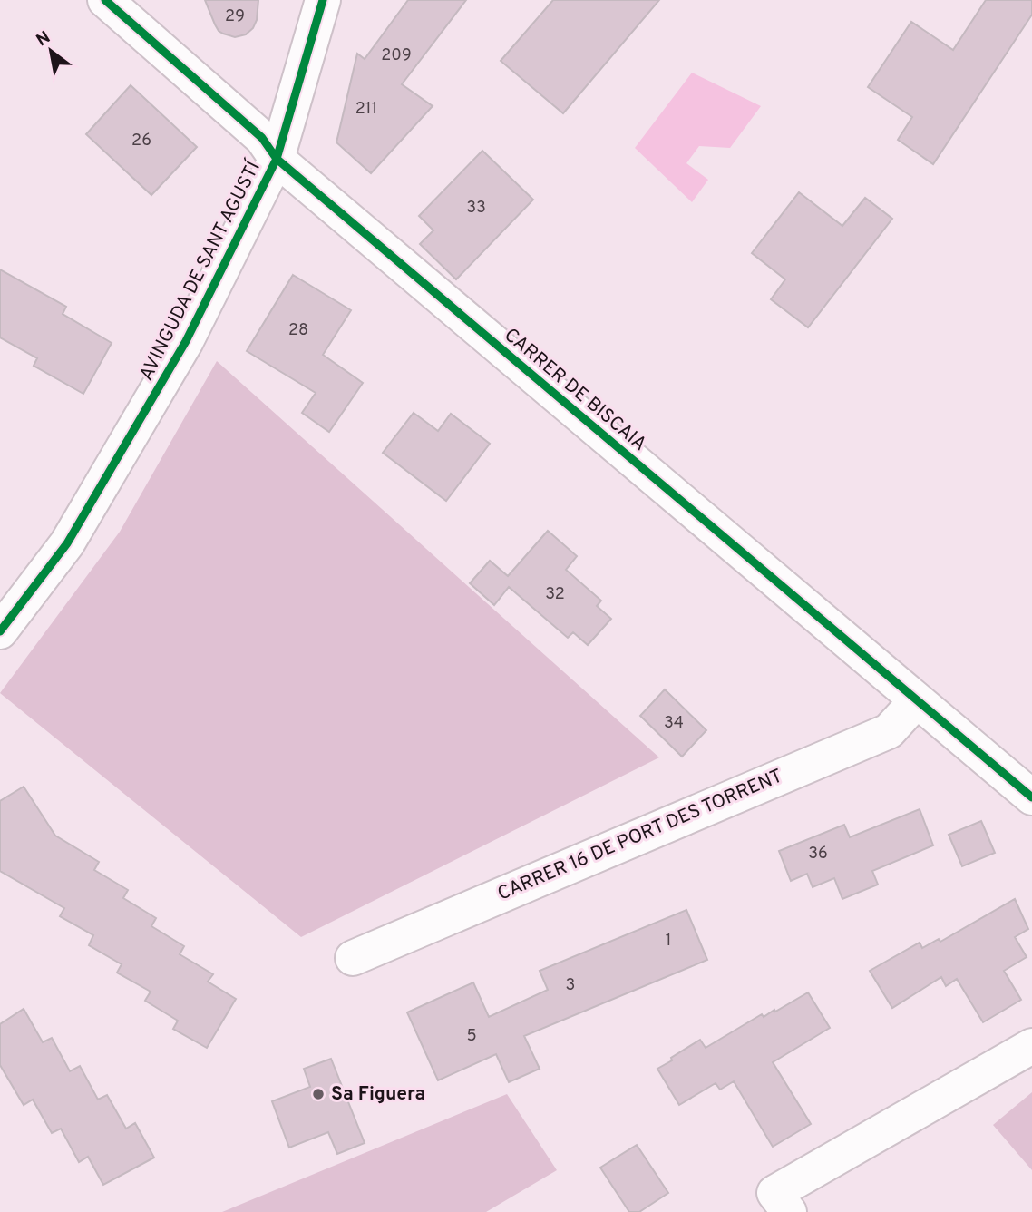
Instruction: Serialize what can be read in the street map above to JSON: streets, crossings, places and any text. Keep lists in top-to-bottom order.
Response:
{
  "streets": {
    "street": ["AVINGUDA DE SANT AGUSTÍ", "CARRER DE BISCAIA", "CARRER 16 DE PORT DES TORRENT"]
  },
  "crossings": [
    ["AVINGUDA DE SANT AGUSTÍ", "CARRER DE BISCAIA"],
    ["CARRER DE BISCAIA", "CARRER 16 DE PORT DES TORRENT"]
  ],
  "places": ["Sa Figuera"],
  "house_numbers": [
    "29",
    "209",
    "211",
    "26",
    "33",
    "28",
    "32",
    "34",
    "36",
    "1",
    "3",
    "5"
  ],
  "north": "top left"
}
